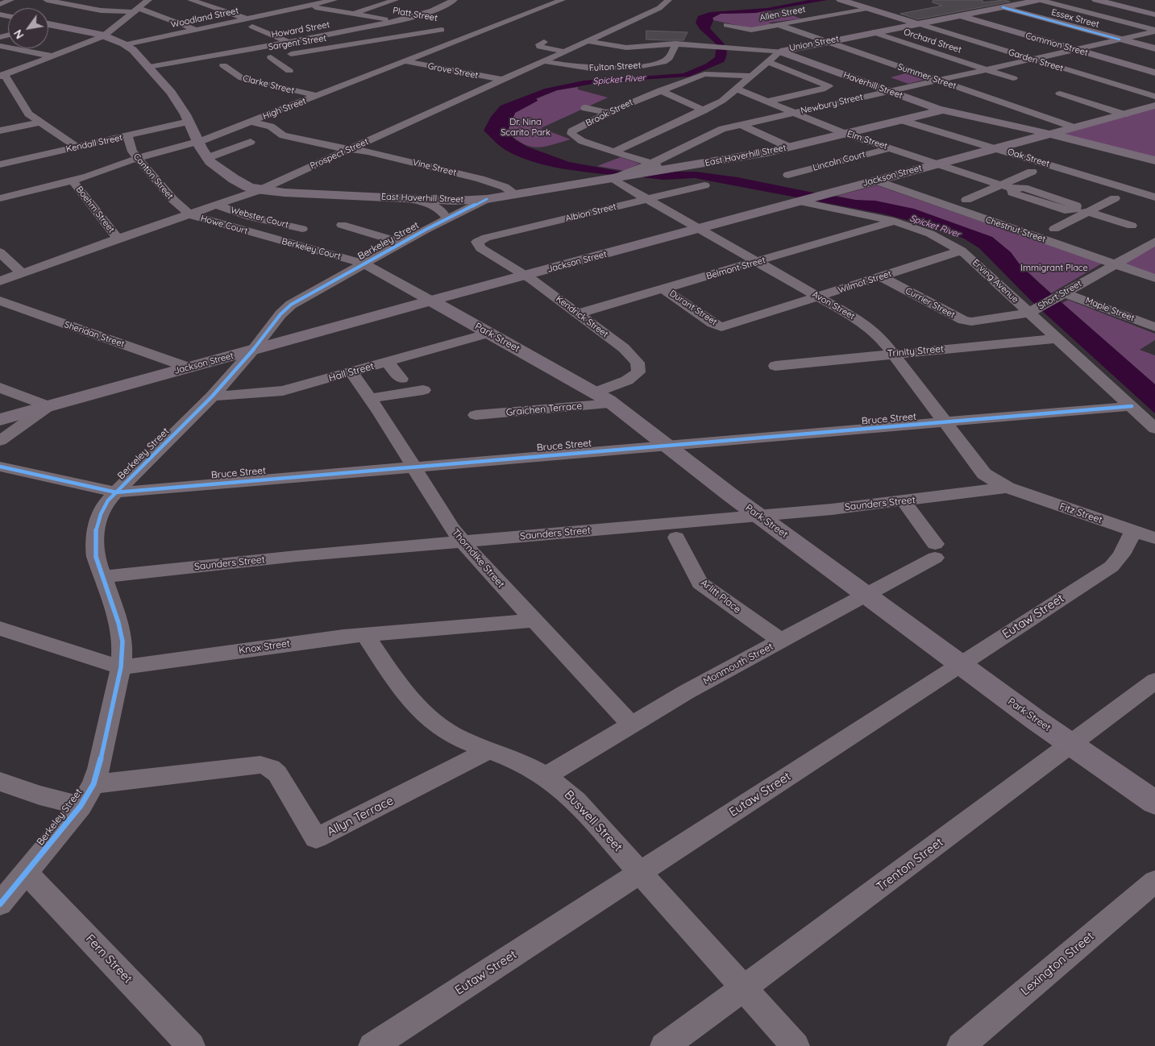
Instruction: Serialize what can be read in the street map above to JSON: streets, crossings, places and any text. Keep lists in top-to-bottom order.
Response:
{
  "streets": {
    "main road": [
      "Essex Street",
      "Union Street",
      "Common Street",
      "Haverhill Street",
      "East Haverhill Street",
      "Jackson Street",
      "Park Street"
    ],
    "street": [
      "Allen Street",
      "Platt Street",
      "Woodland Street",
      "Howard Street",
      "Orchard Street",
      "Sargent Street",
      "Garden Street",
      "Fulton Street",
      "Grove Street",
      "Summer Street",
      "Clarke Street",
      "Newbury Street",
      "High Street",
      "Brook Street",
      "Elm Street",
      "Kendall Street",
      "Prospect Street",
      "Oak Street",
      "Lincoln Court",
      "Vine Street",
      "Canton Street",
      "Boehm Street",
      "Albion Street",
      "Webster Court",
      "Howe Court",
      "Chestnut Street",
      "Berkeley Street",
      "Berkeley Court",
      "Belmont Street",
      "Erving Avenue",
      "Wilmot Street",
      "Short Street",
      "Currier Street",
      "Avon Street",
      "Durant Street",
      "Maple Street",
      "Kendrick Street",
      "Sheridan Street",
      "Trinity Street",
      "Hall Street",
      "Graichen Terrace",
      "Bruce Street",
      "Saunders Street",
      "Fitz Street",
      "Thorndike Street",
      "Arlitt Place",
      "Eutaw Street",
      "Knox Street",
      "Monmouth Street",
      "Allyn Terrace",
      "Buswell Street",
      "Trenton Street",
      "Fern Street",
      "Lexington Street"
    ]
  },
  "crossings": [
    ["Allen Street", "Summer Street"],
    ["Platt Street", "Woodland Street"],
    ["Platt Street", "Howard Street"],
    ["Platt Street", "Sargent Street"],
    ["Platt Street", "High Street"],
    ["Woodland Street", "East Haverhill Street"],
    ["Essex Street", "Union Street"],
    ["Essex Street", "Newbury Street"],
    ["Howard Street", "East Haverhill Street"],
    ["Orchard Street", "Union Street"],
    ["Orchard Street", "Summer Street"],
    ["Orchard Street", "Newbury Street"],
    ["Union Street", "Common Street"],
    ["Union Street", "Garden Street"],
    ["Union Street", "Summer Street"],
    ["Union Street", "Haverhill Street"],
    ["Union Street", "Brook Street"],
    ["Union Street", "Elm Street"],
    ["Common Street", "Newbury Street"],
    ["Garden Street", "Newbury Street"],
    ["Fulton Street", "Haverhill Street"],
    ["Fulton Street", "Prospect Street"],
    ["Grove Street", "High Street"],
    ["Grove Street", "Prospect Street"],
    ["Summer Street", "Newbury Street"],
    ["Summer Street", "Jackson Street"],
    ["Clarke Street", "High Street"],
    ["Haverhill Street", "Newbury Street"],
    ["Haverhill Street", "Prospect Street"],
    ["Haverhill Street", "East Haverhill Street"],
    ["Haverhill Street", "Jackson Street"],
    ["Newbury Street", "Brook Street"],
    ["Newbury Street", "Elm Street"],
    ["Newbury Street", "East Haverhill Street"],
    ["Newbury Street", "Avon Street"],
    ["High Street", "East Haverhill Street"],
    ["High Street", "Vine Street"],
    ["High Street", "Canton Street"],
    ["High Street", "Boehm Street"],
    ["Brook Street", "East Haverhill Street"],
    ["Elm Street", "East Haverhill Street"],
    ["Elm Street", "Lincoln Court"],
    ["Elm Street", "Jackson Street"],
    ["Kendall Street", "East Haverhill Street"],
    ["Kendall Street", "Canton Street"],
    ["Prospect Street", "East Haverhill Street"],
    ["Prospect Street", "Vine Street"],
    ["Prospect Street", "Canton Street"],
    ["Prospect Street", "Boehm Street"],
    ["Prospect Street", "Webster Court"],
    ["Prospect Street", "Howe Court"],
    ["East Haverhill Street", "Oak Street"],
    ["East Haverhill Street", "Vine Street"],
    ["East Haverhill Street", "Berkeley Street"],
    ["East Haverhill Street", "Avon Street"],
    ["Oak Street", "Jackson Street"],
    ["Jackson Street", "Chestnut Street"],
    ["Jackson Street", "Berkeley Street"],
    ["Jackson Street", "Erving Avenue"],
    ["Jackson Street", "Avon Street"],
    ["Jackson Street", "Kendrick Street"],
    ["Jackson Street", "Sheridan Street"],
    ["Jackson Street", "Park Street"],
    ["Canton Street", "Howe Court"],
    ["Albion Street", "Avon Street"],
    ["Albion Street", "Kendrick Street"],
    ["Howe Court", "Berkeley Court"],
    ["Chestnut Street", "Short Street"],
    ["Berkeley Street", "Berkeley Court"],
    ["Berkeley Street", "Park Street"],
    ["Berkeley Street", "Hall Street"],
    ["Berkeley Street", "Bruce Street"],
    ["Berkeley Street", "Saunders Street"],
    ["Berkeley Street", "Knox Street"],
    ["Berkeley Street", "Allyn Terrace"],
    ["Berkeley Street", "Fern Street"],
    ["Berkeley Court", "Park Street"],
    ["Belmont Street", "Erving Avenue"],
    ["Belmont Street", "Avon Street"],
    ["Belmont Street", "Durant Street"],
    ["Belmont Street", "Kendrick Street"],
    ["Erving Avenue", "Wilmot Street"],
    ["Erving Avenue", "Short Street"],
    ["Erving Avenue", "Currier Street"],
    ["Erving Avenue", "Trinity Street"],
    ["Erving Avenue", "Bruce Street"],
    ["Wilmot Street", "Currier Street"],
    ["Wilmot Street", "Avon Street"],
    ["Wilmot Street", "Durant Street"],
    ["Short Street", "Currier Street"],
    ["Short Street", "Maple Street"],
    ["Avon Street", "Trinity Street"],
    ["Avon Street", "Bruce Street"],
    ["Avon Street", "Saunders Street"],
    ["Avon Street", "Fitz Street"],
    ["Kendrick Street", "Park Street"],
    ["Park Street", "Hall Street"],
    ["Park Street", "Graichen Terrace"],
    ["Park Street", "Bruce Street"],
    ["Park Street", "Saunders Street"],
    ["Park Street", "Eutaw Street"],
    ["Park Street", "Monmouth Street"],
    ["Park Street", "Trenton Street"],
    ["Hall Street", "Thorndike Street"],
    ["Bruce Street", "Thorndike Street"],
    ["Saunders Street", "Fitz Street"],
    ["Saunders Street", "Thorndike Street"],
    ["Saunders Street", "Monmouth Street"],
    ["Fitz Street", "Eutaw Street"],
    ["Thorndike Street", "Knox Street"],
    ["Thorndike Street", "Monmouth Street"],
    ["Arlitt Place", "Monmouth Street"],
    ["Eutaw Street", "Buswell Street"],
    ["Knox Street", "Buswell Street"],
    ["Monmouth Street", "Buswell Street"],
    ["Allyn Terrace", "Buswell Street"],
    ["Buswell Street", "Trenton Street"]
  ],
  "water": ["Spicket River"],
  "parks": ["Dr. Nina Scarito Park", "Immigrant Place"],
  "north": "bottom left"
}
